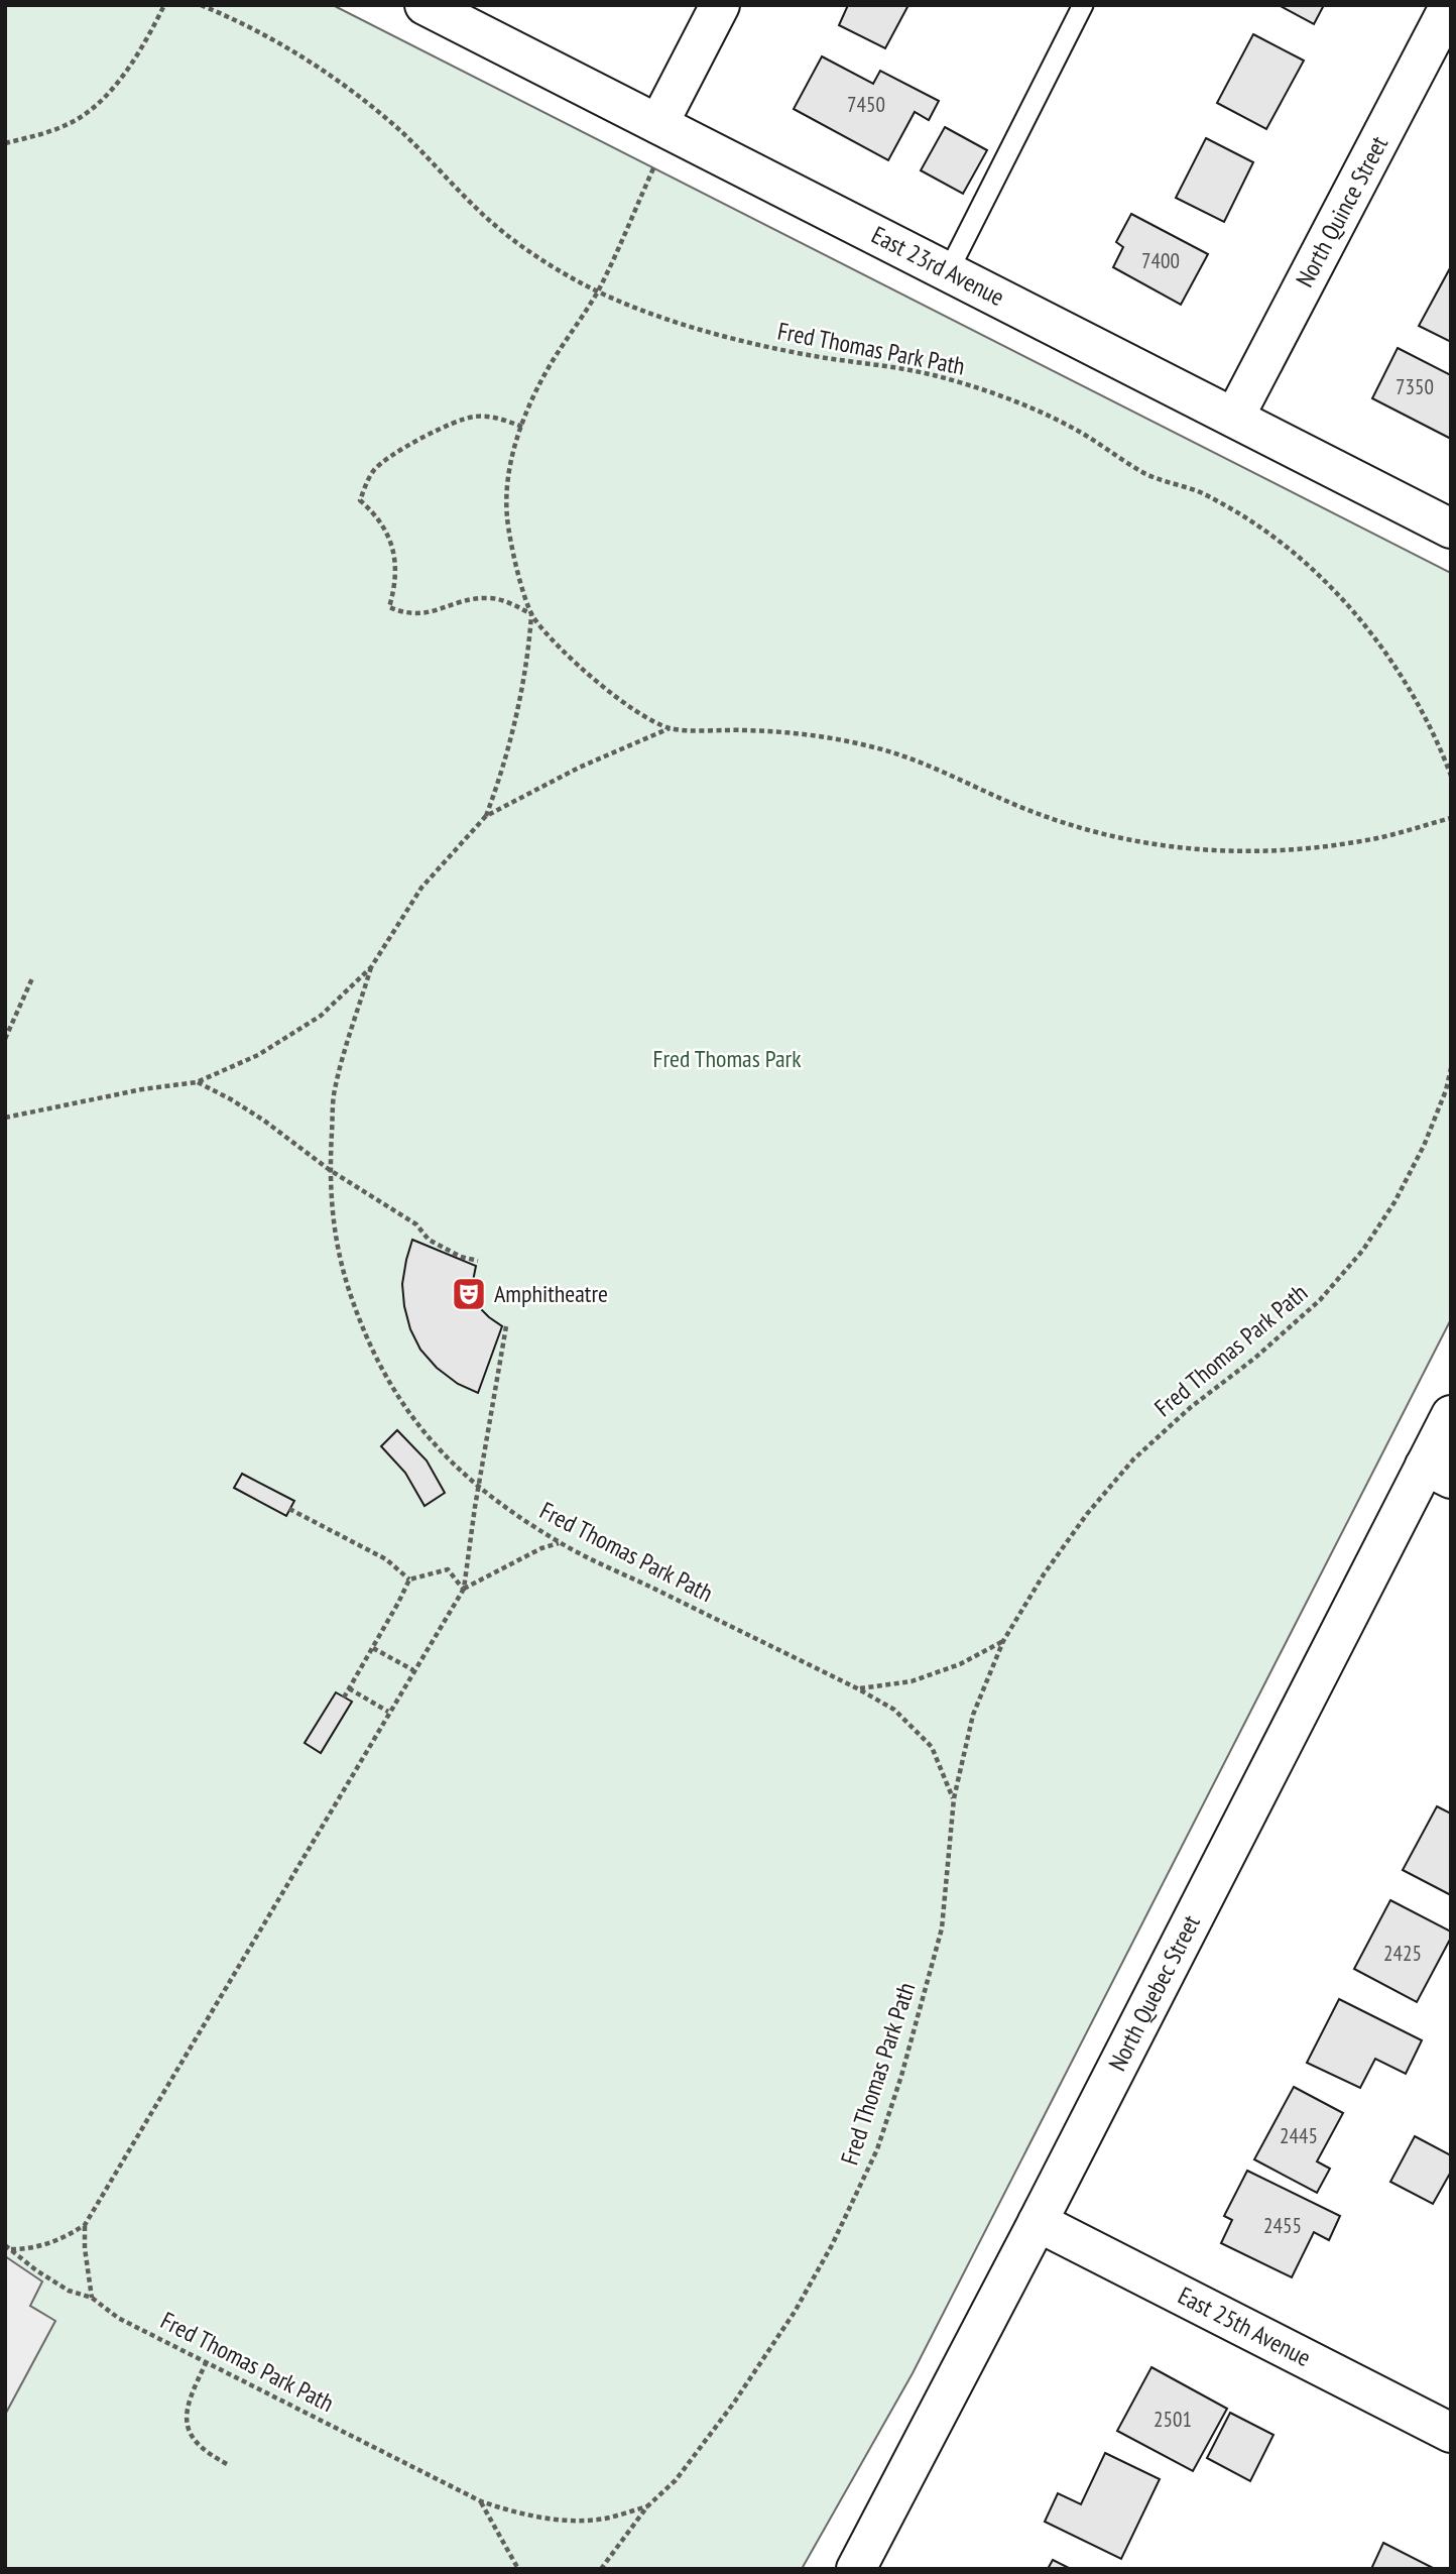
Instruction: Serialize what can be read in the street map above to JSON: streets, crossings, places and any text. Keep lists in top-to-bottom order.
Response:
{
  "streets": {
    "street": [
      "North Quince Street",
      "East 23rd Avenue",
      "North Quebec Street",
      "East 25th Avenue"
    ],
    "path": ["Fred Thomas Park Path"]
  },
  "crossings": [
    ["North Quince Street", "East 23rd Avenue"],
    ["North Quebec Street", "East 25th Avenue"]
  ],
  "parks": ["Fred Thomas Park"],
  "places": {
    "theatre": ["Amphitheatre"]
  },
  "house_numbers": [
    "7450",
    "7400",
    "7350",
    "2425",
    "2445",
    "2455",
    "2501"
  ]
}
